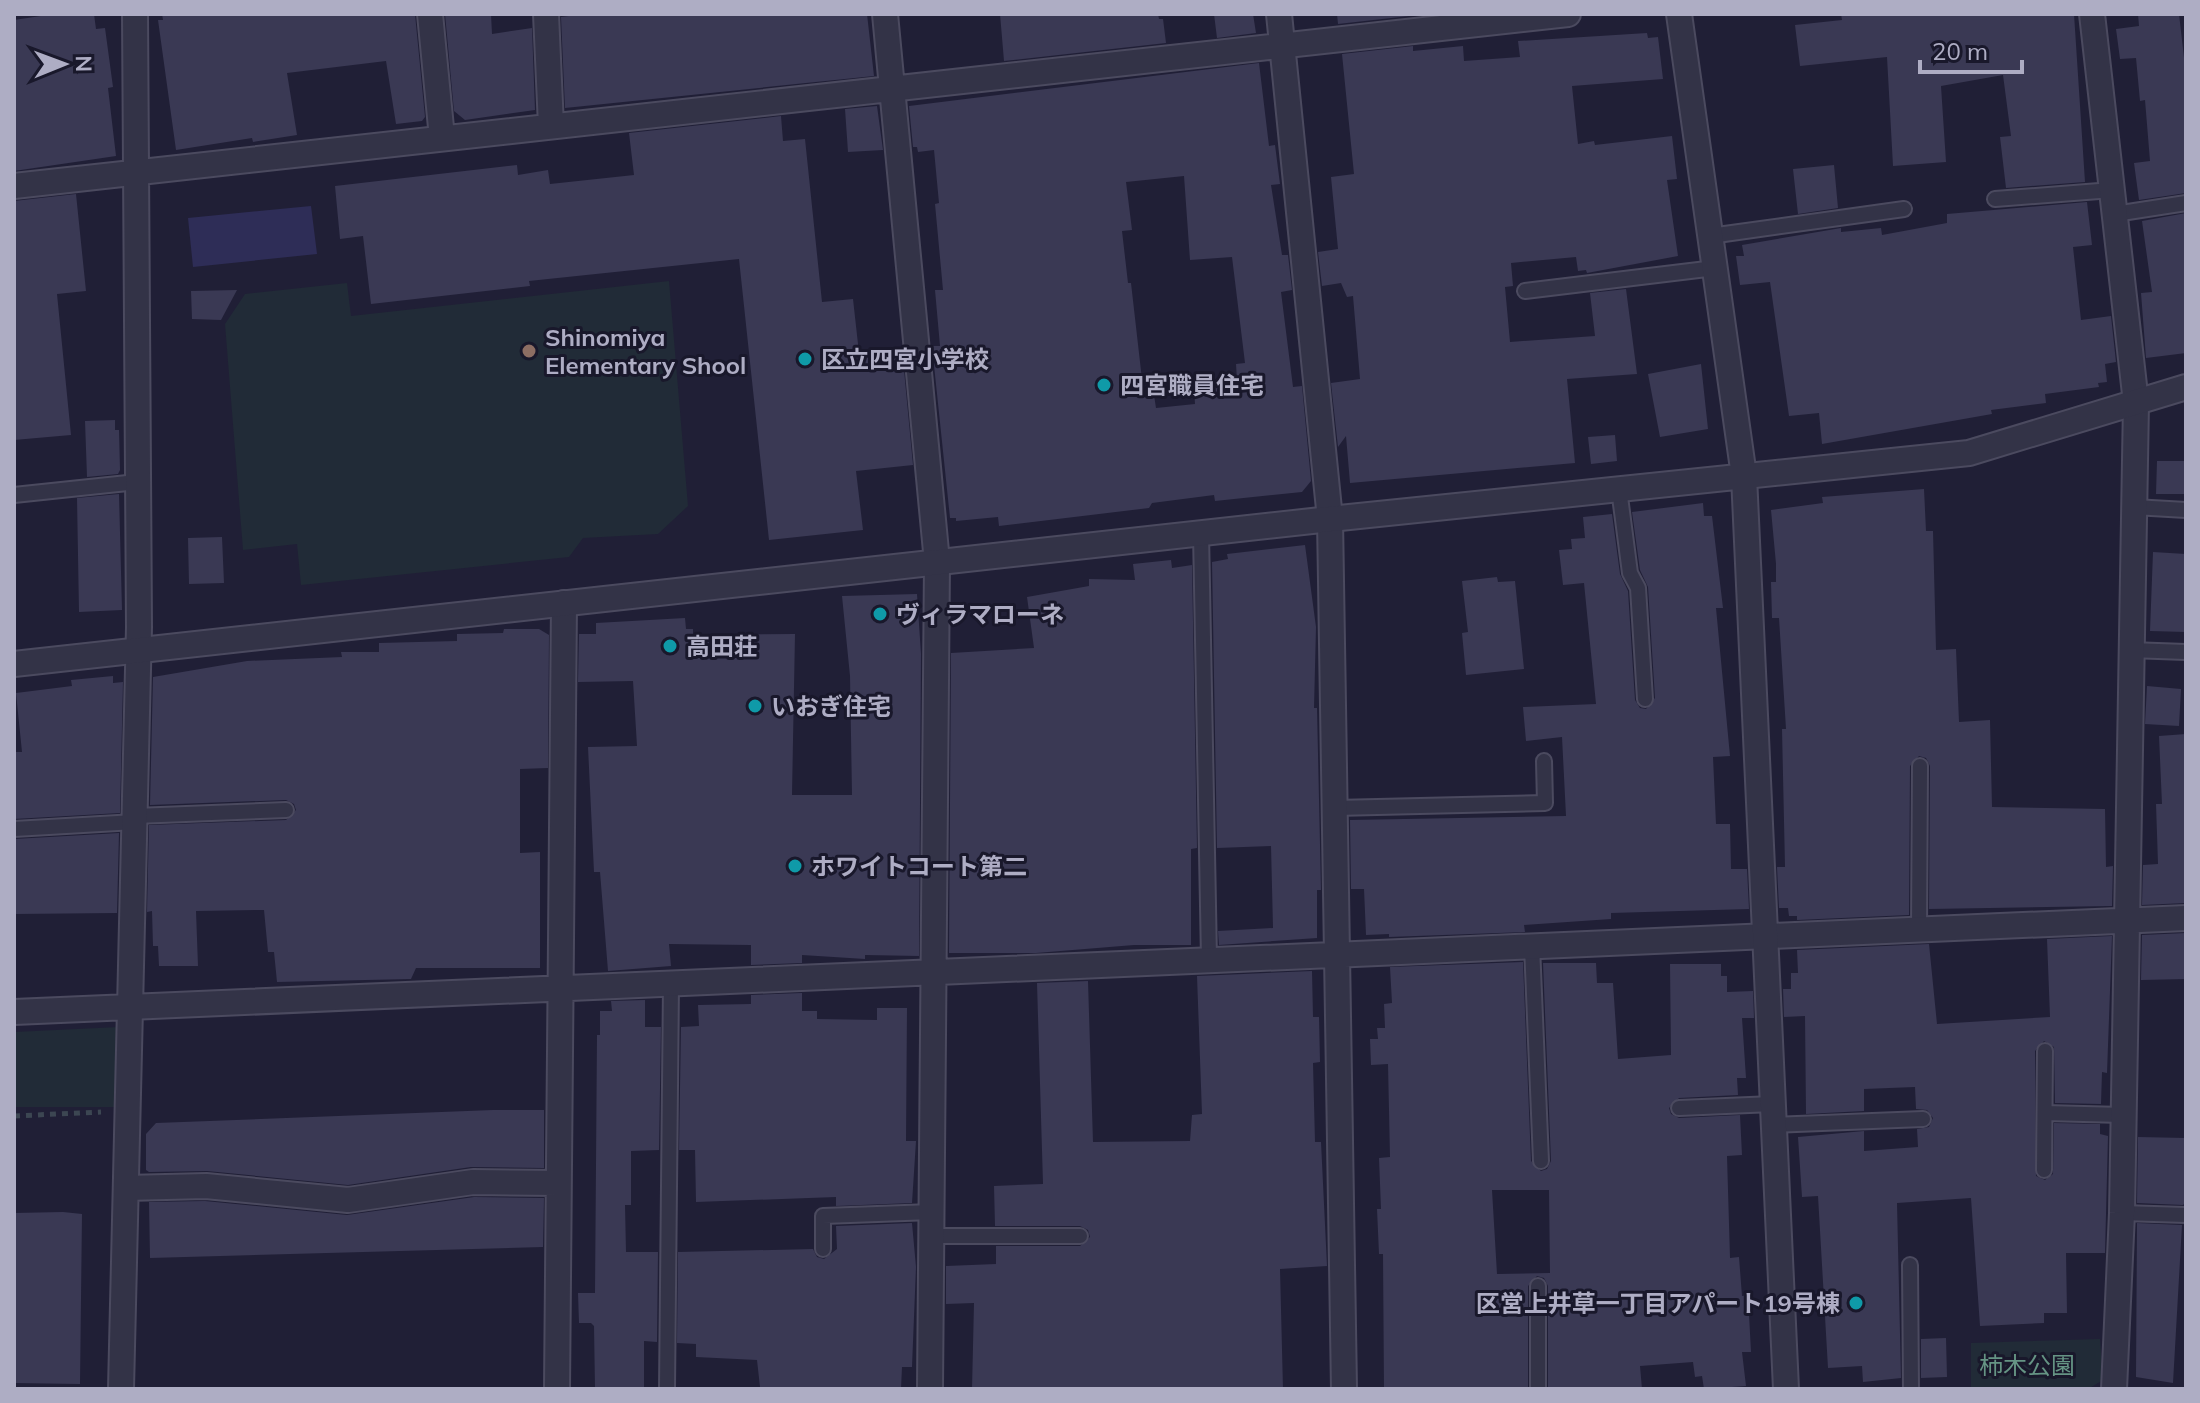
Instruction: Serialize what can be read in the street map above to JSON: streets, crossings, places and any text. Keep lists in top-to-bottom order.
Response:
{
  "parks": ["柿木公園"],
  "places": [
    "Shinomiya Elementary Shool",
    "区立四宮小学校",
    "四宮職員住宅",
    "ヴィラマローネ",
    "高田荘",
    "いおぎ住宅",
    "ホワイトコート第二",
    "区営上井草一丁目アパート19号棟"
  ],
  "scale_bar": "20 m",
  "north": "right"
}
